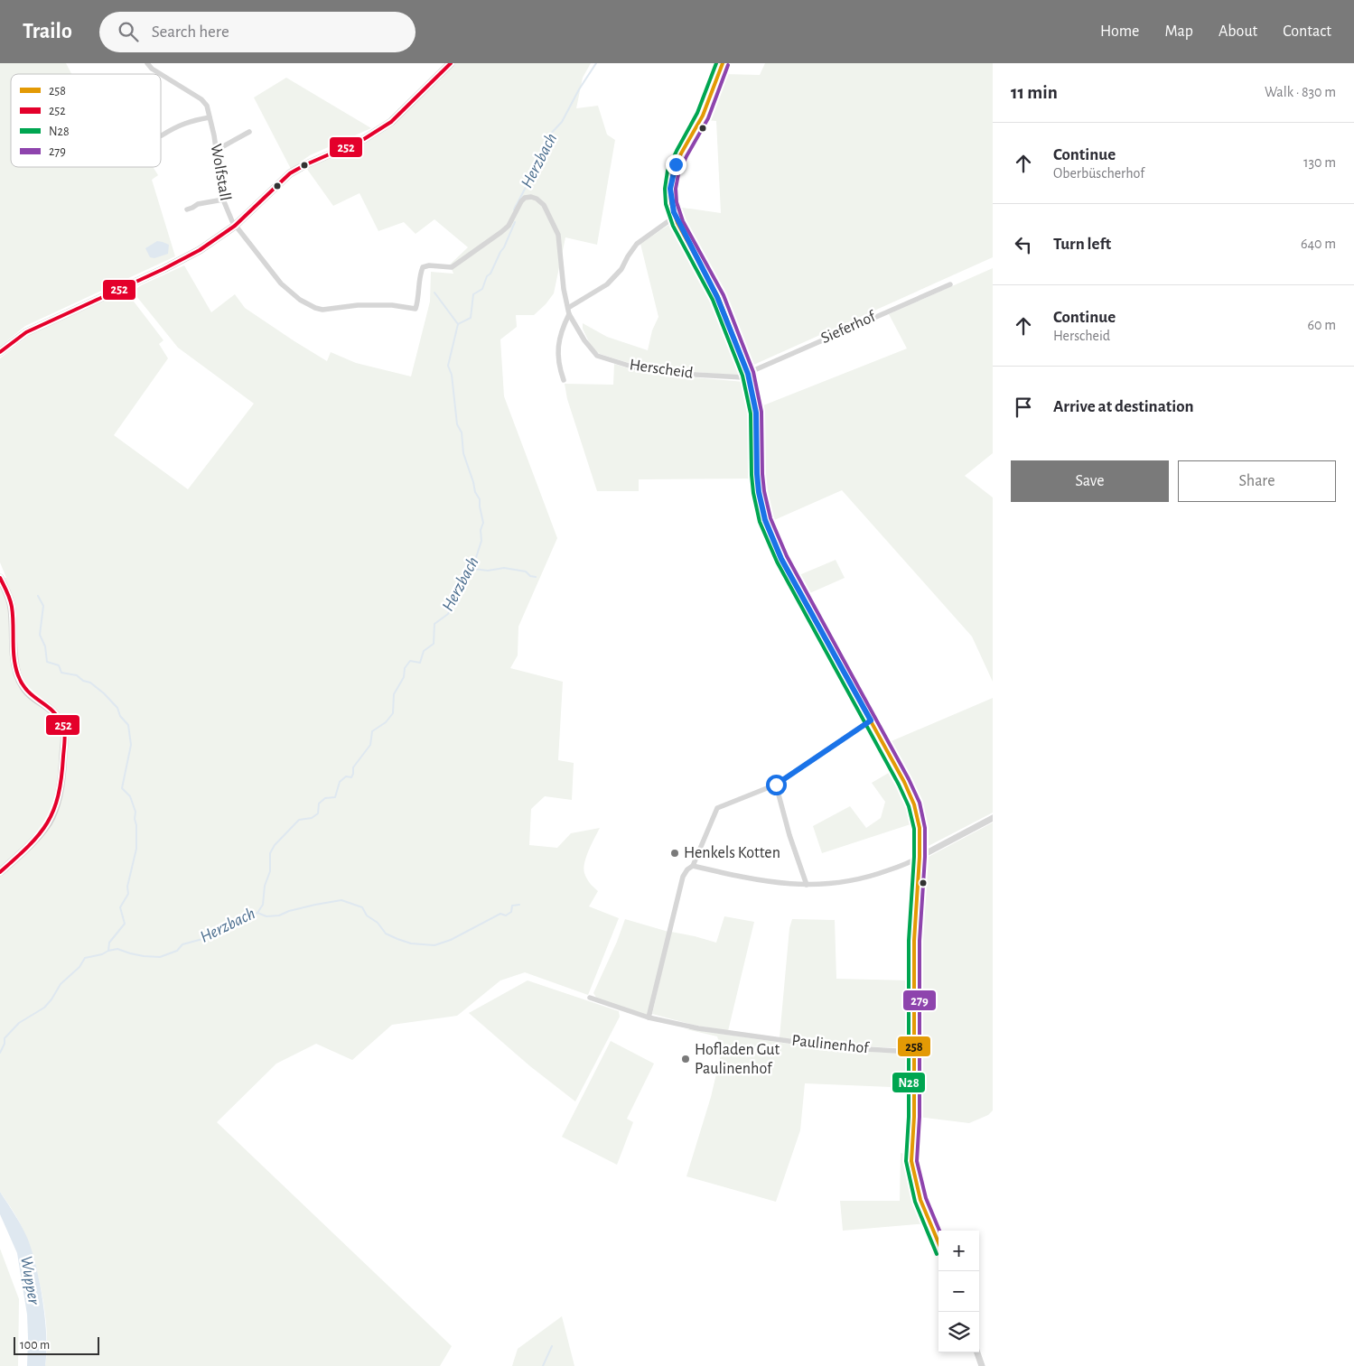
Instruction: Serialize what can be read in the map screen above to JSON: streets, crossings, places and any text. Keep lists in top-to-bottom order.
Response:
{
  "streets": {
    "street": [
      "Wolfstall",
      "Sieferhof",
      "Herscheid",
      "Paulinenhof"
    ]
  },
  "crossings": [
    ["Wolfstall", "Herscheid"],
    ["Sieferhof", "Herscheid"]
  ],
  "water": ["Herzbach", "Wupper"],
  "places": ["Henkels Kotten", "Hofladen Gut Paulinenhof"],
  "lines": [
    "transit line 258",
    "transit line 252",
    "transit line N28",
    "transit line 279"
  ],
  "legend": [
    "258",
    "252",
    "N28",
    "279"
  ],
  "scale_bar": "100 m",
  "page": {
    "header": "Trailo",
    "search": "Search here",
    "nav": [
      "Home",
      "Map",
      "About",
      "Contact"
    ],
    "heading": ["11 min", "Walk · 830 m"],
    "list": [
      ["Continue", "Oberbüscherhof", "130 m"],
      ["Turn left", "640 m"],
      ["Continue", "Herscheid", "60 m"],
      "Arrive at destination"
    ],
    "buttons": ["Save", "Share"],
    "map_buttons": ["+", "−"],
    "scale": "100 m"
  }
}
